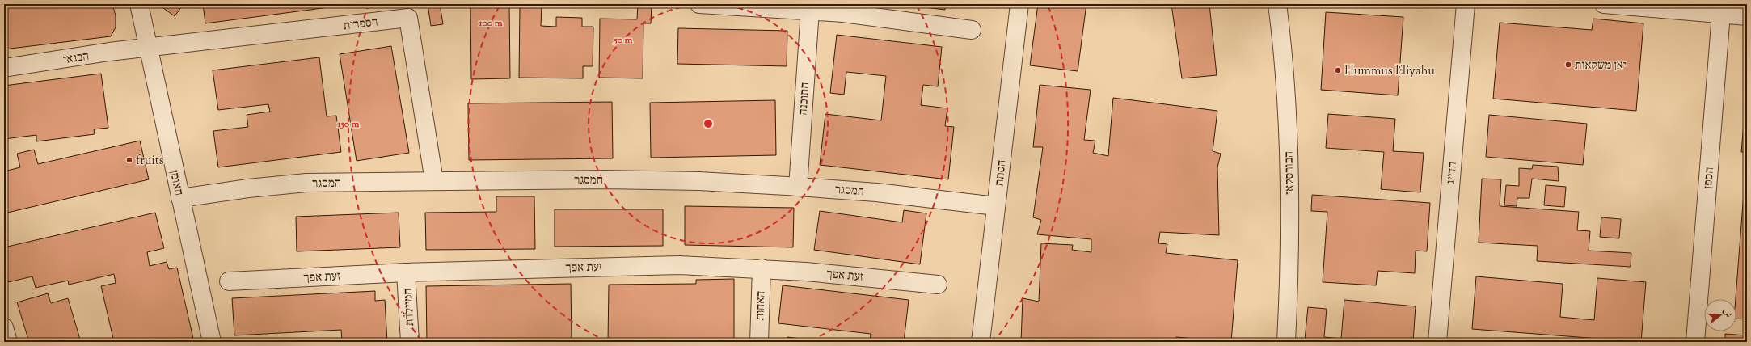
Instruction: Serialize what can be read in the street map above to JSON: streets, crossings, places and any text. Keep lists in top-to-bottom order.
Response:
{
  "streets": {
    "street": [
      "הספרית",
      "הבנאי",
      "התוכנה",
      "הסתת",
      "הבורסקאי",
      "הדייג",
      "הספן",
      "המסגר",
      "האומן",
      "זעת אפך",
      "האחות",
      "המיילדת"
    ]
  },
  "crossings": [
    ["הספרית", "הבנאי"],
    ["הספרית", "המסגר"],
    ["הספרית", "האומן"],
    ["הבנאי", "האומן"],
    ["התוכנה", "המסגר"],
    ["הסתת", "המסגר"],
    ["המסגר", "האומן"],
    ["זעת אפך", "האחות"],
    ["זעת אפך", "המיילדת"]
  ],
  "places": ["יאן משקאות", "Hummus Eliyahu", "fruits"],
  "north": "right",
  "rings": ["100 m", "50 m", "150 m"]
}
